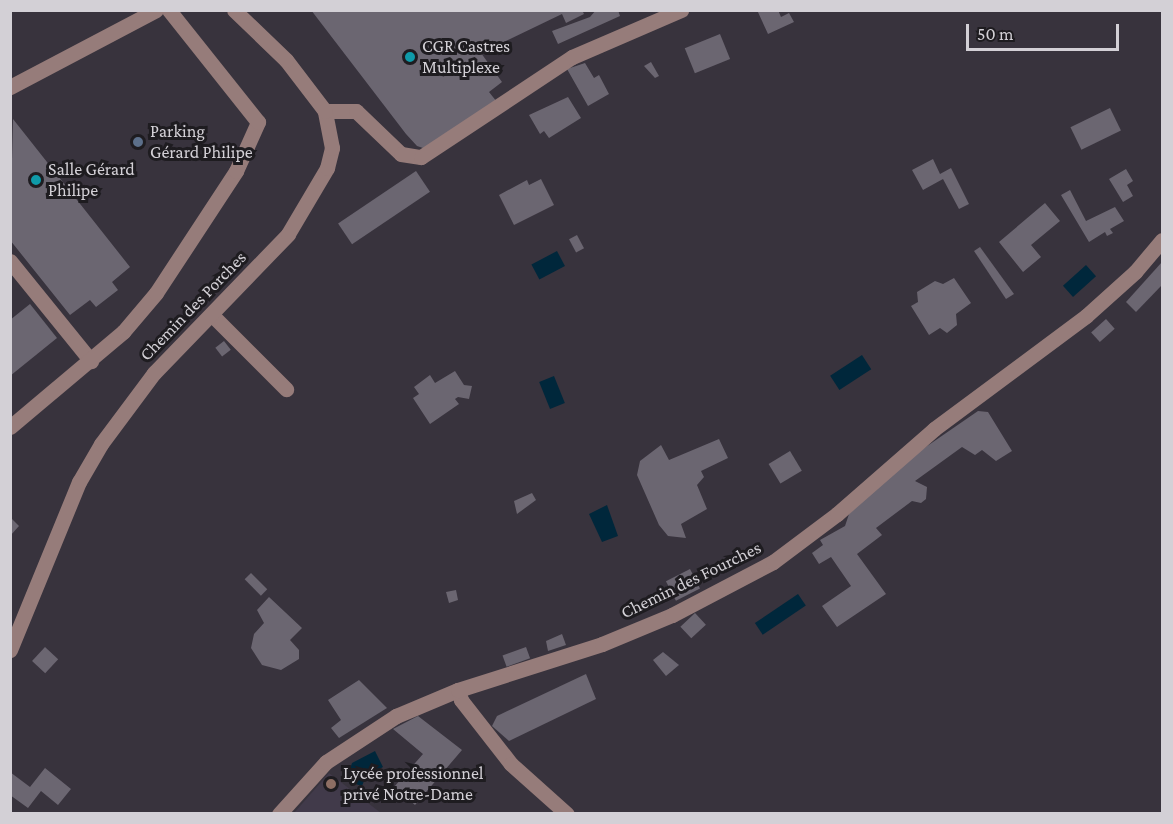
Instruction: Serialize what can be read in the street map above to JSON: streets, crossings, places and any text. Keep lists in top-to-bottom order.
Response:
{
  "streets": {
    "street": ["Chemin des Porches", "Chemin des Fourches"]
  },
  "places": [
    "CGR Castres Multiplexe",
    "Parking Gérard Philipe",
    "Salle Gérard Philipe",
    "Lycée professionnel privé Notre-Dame"
  ],
  "scale_bar": "50 m"
}
